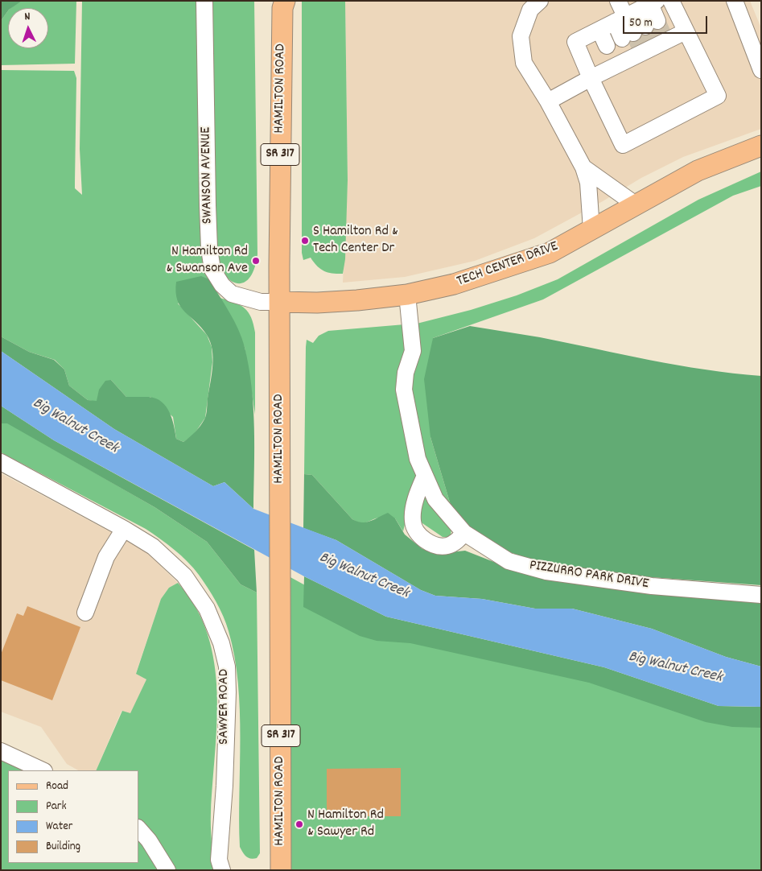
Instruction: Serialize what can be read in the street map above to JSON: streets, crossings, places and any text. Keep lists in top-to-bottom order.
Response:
{
  "streets": {
    "main road": ["HAMILTON ROAD", "SR 317", "TECH CENTER DRIVE"],
    "street": ["SWANSON AVENUE", "PIZZURRO PARK DRIVE", "SAWYER ROAD"]
  },
  "crossings": [
    ["HAMILTON ROAD", "SWANSON AVENUE"],
    ["HAMILTON ROAD", "TECH CENTER DRIVE"],
    ["SWANSON AVENUE", "TECH CENTER DRIVE"],
    ["TECH CENTER DRIVE", "PIZZURRO PARK DRIVE"]
  ],
  "water": ["Big Walnut Creek"],
  "places": ["S Hamilton Rd & Tech Center Dr", "N Hamilton Rd & Swanson Ave", "N Hamilton Rd & Sawyer Rd"],
  "legend": [
    "Road",
    "Park",
    "Water",
    "Building"
  ],
  "scale_bar": "50 m",
  "north": "top"
}
